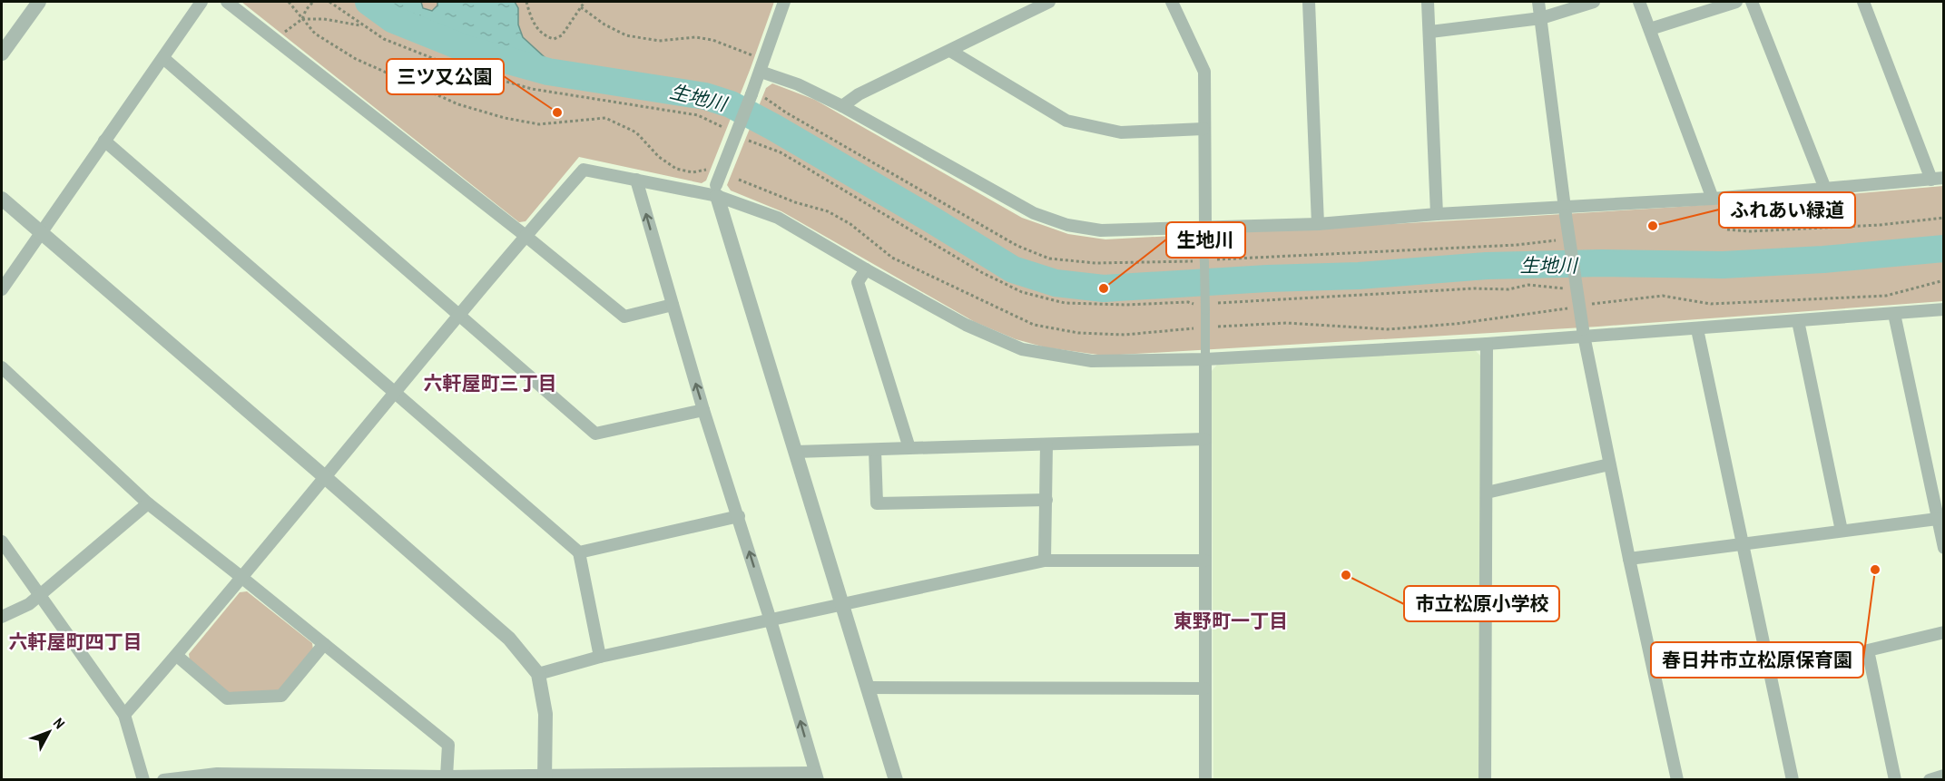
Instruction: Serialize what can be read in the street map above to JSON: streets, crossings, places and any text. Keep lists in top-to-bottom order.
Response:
{
  "districts": ["六軒屋町三丁目", "東野町一丁目", "六軒屋町四丁目"],
  "water": ["生地川"],
  "places": [
    "三ツ又公園",
    "ふれあい緑道",
    "生地川",
    "春日井市立松原保育園",
    "市立松原小学校"
  ],
  "north": "top right"
}
